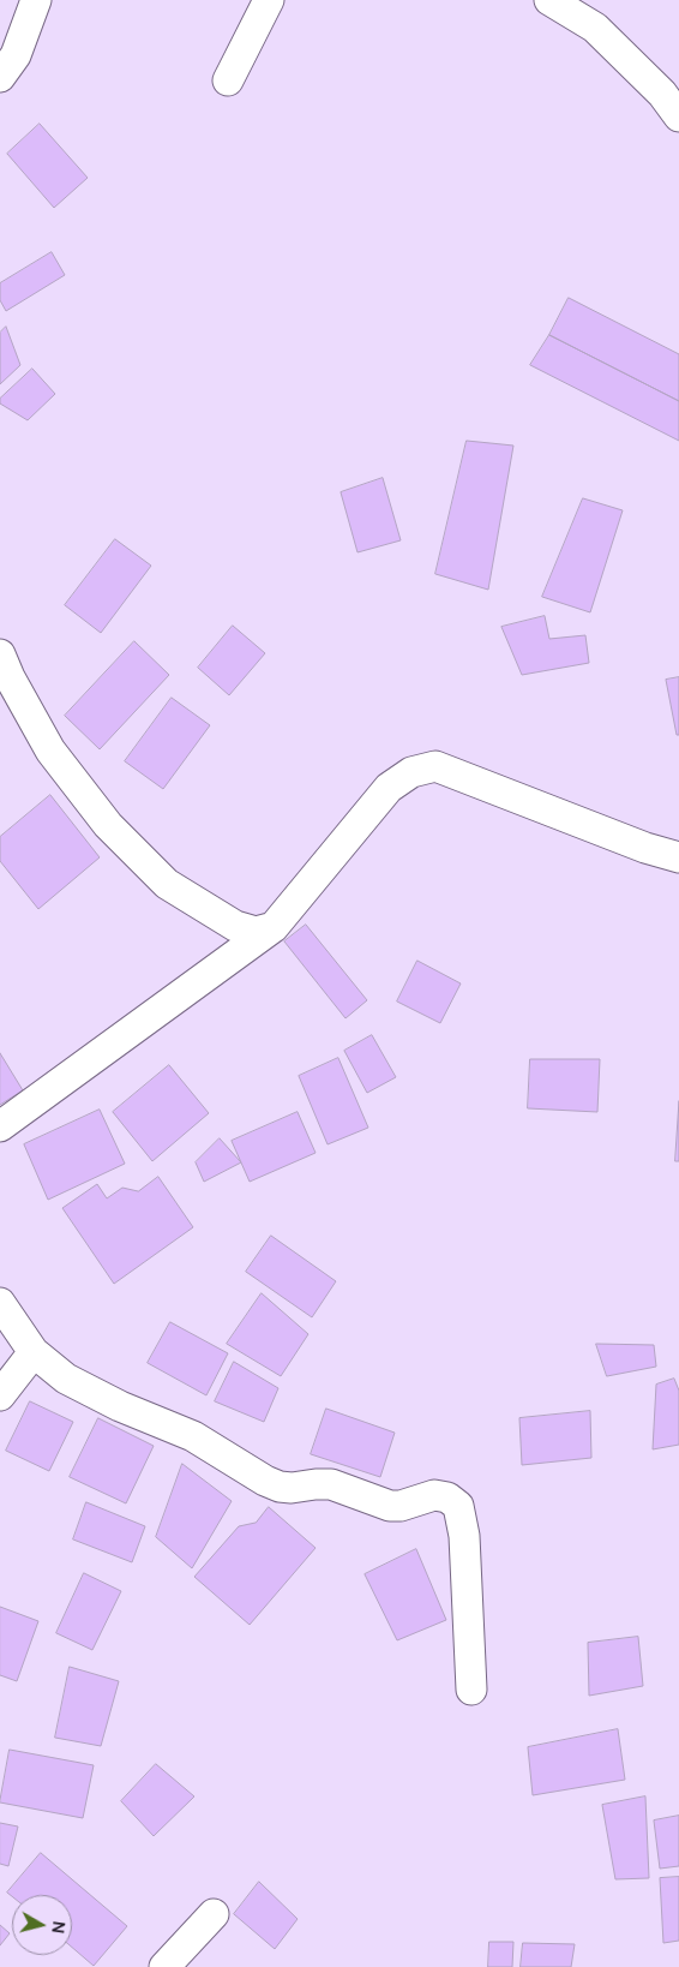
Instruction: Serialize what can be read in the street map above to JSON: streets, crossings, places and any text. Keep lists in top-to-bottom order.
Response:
{
  "north": "right"
}
